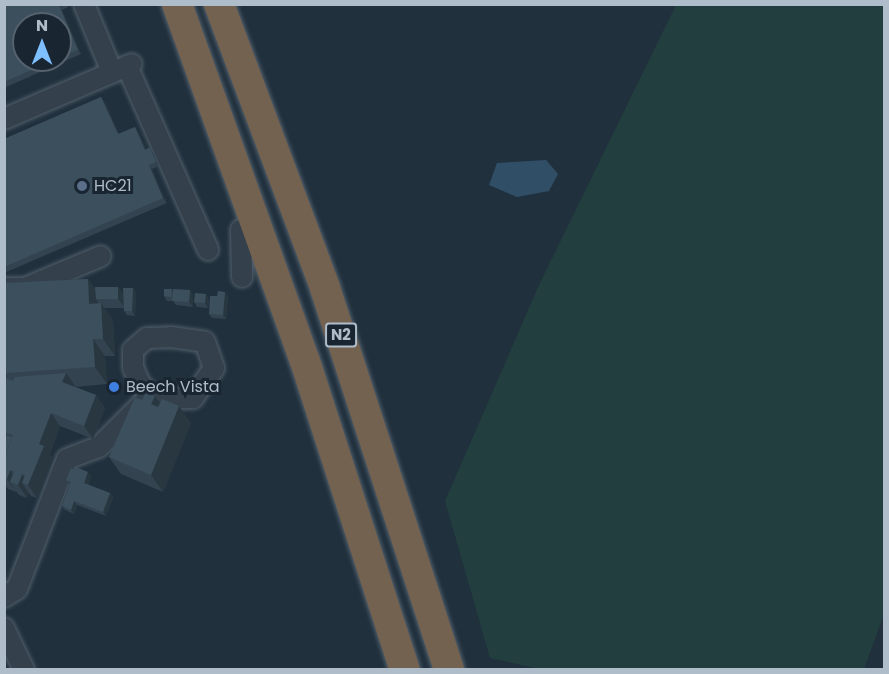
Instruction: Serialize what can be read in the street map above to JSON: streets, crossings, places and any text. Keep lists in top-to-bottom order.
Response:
{
  "streets": {
    "highway": ["N2"]
  },
  "places": ["HC21", "Beech Vista"],
  "north": "top"
}
